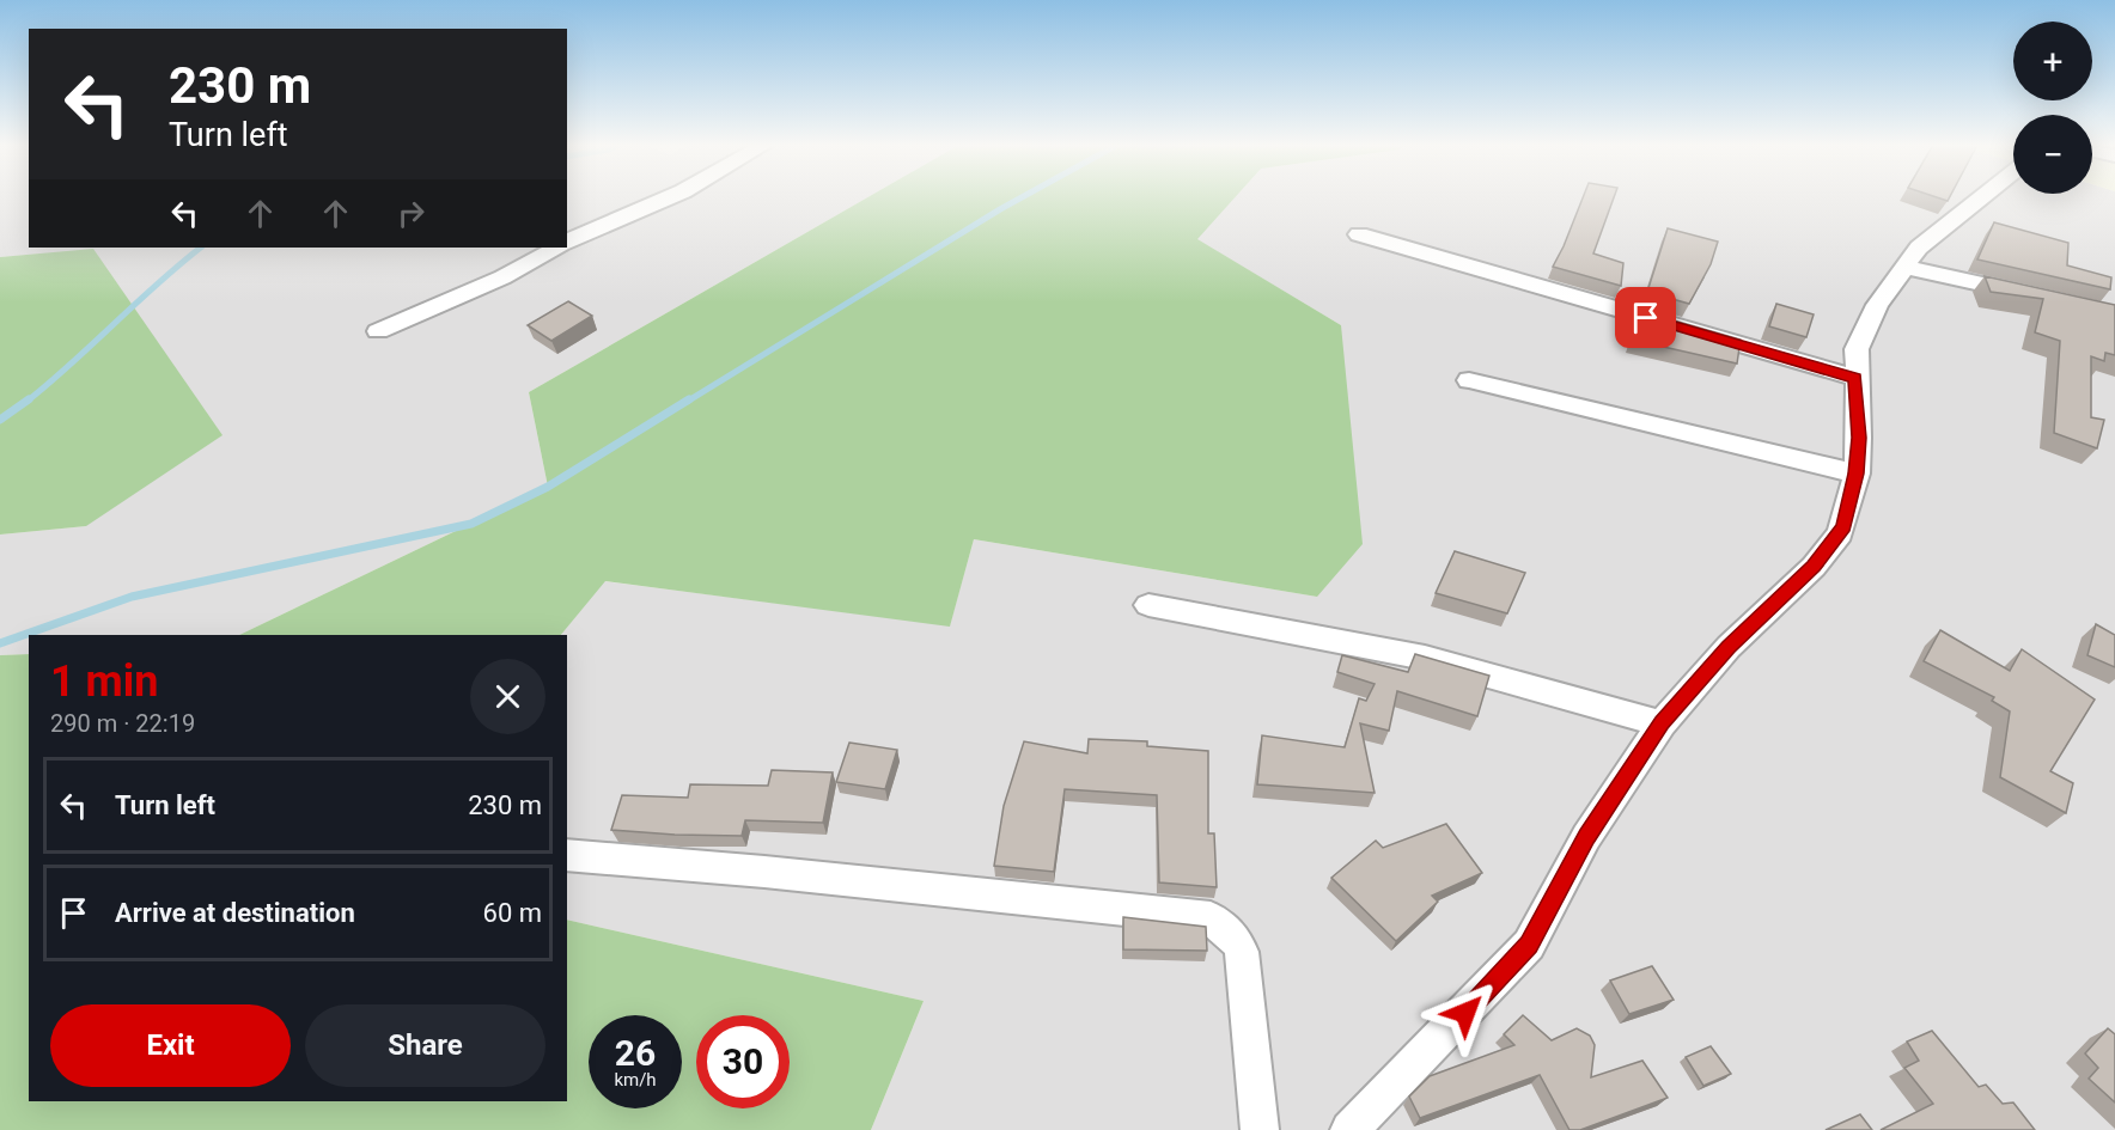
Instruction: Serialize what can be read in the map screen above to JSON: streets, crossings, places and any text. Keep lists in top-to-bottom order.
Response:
{
  "page": {
    "map_buttons": ["+", "−"],
    "turn": ["230 m", "Turn left"],
    "heading": ["1 min", "290 m · 22:19"],
    "list": [
      {
        "name": "Turn left",
        "value": "230 m"
      },
      {
        "name": "Arrive at destination",
        "value": "60 m"
      }
    ],
    "buttons": ["Exit", "Share"],
    "speed": "26 km/h",
    "limit": "30"
  }
}
